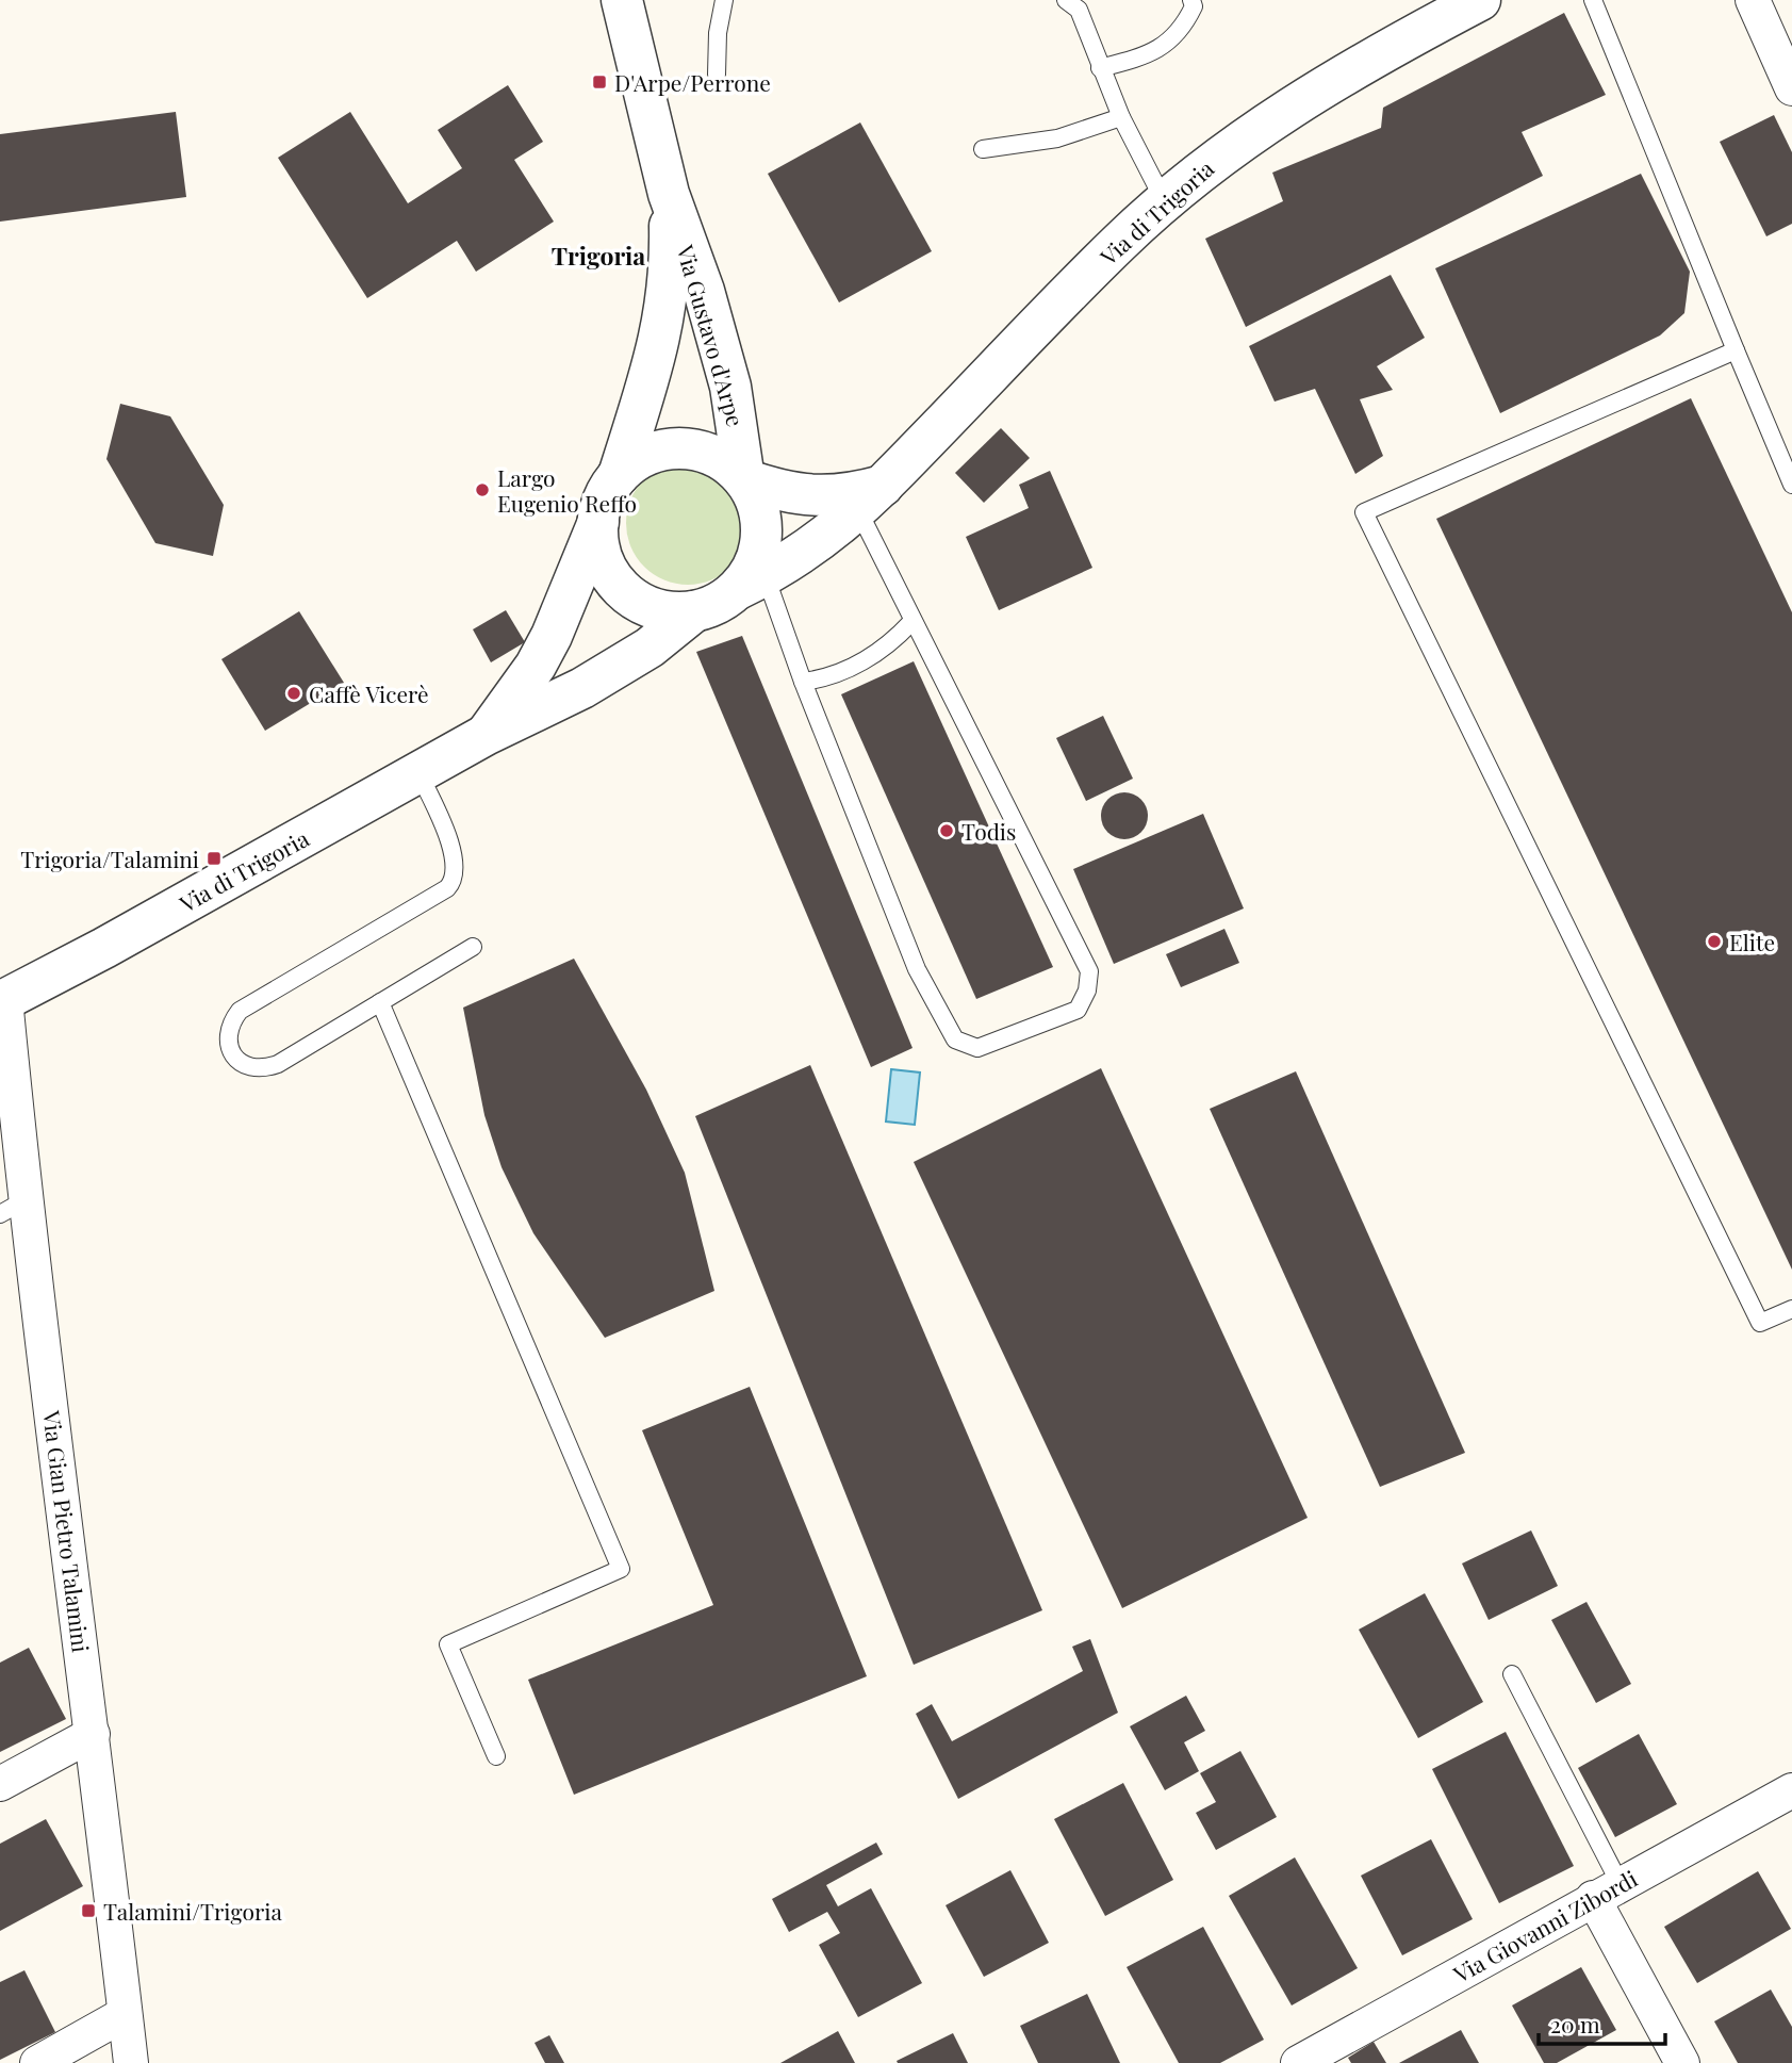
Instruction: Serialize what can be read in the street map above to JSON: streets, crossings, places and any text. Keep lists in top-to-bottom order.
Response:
{
  "streets": {
    "street": [
      "Via di Trigoria",
      "Via Gustavo d'Arpe",
      "Via Gian Pietro Talamini",
      "Via Giovanni Zibordi"
    ]
  },
  "crossings": [
    ["Via di Trigoria", "Via Gustavo d'Arpe"],
    ["Via di Trigoria", "Via Gian Pietro Talamini"]
  ],
  "districts": ["Trigoria"],
  "places": {
    "transit": ["D'Arpe/Perrone", "Trigoria/Talamini", "Talamini/Trigoria"],
    "other": [
      "Largo Eugenio Reffo",
      "Caffè Vicerè",
      "Todis",
      "Elite"
    ]
  },
  "scale_bar": "20 m"
}
